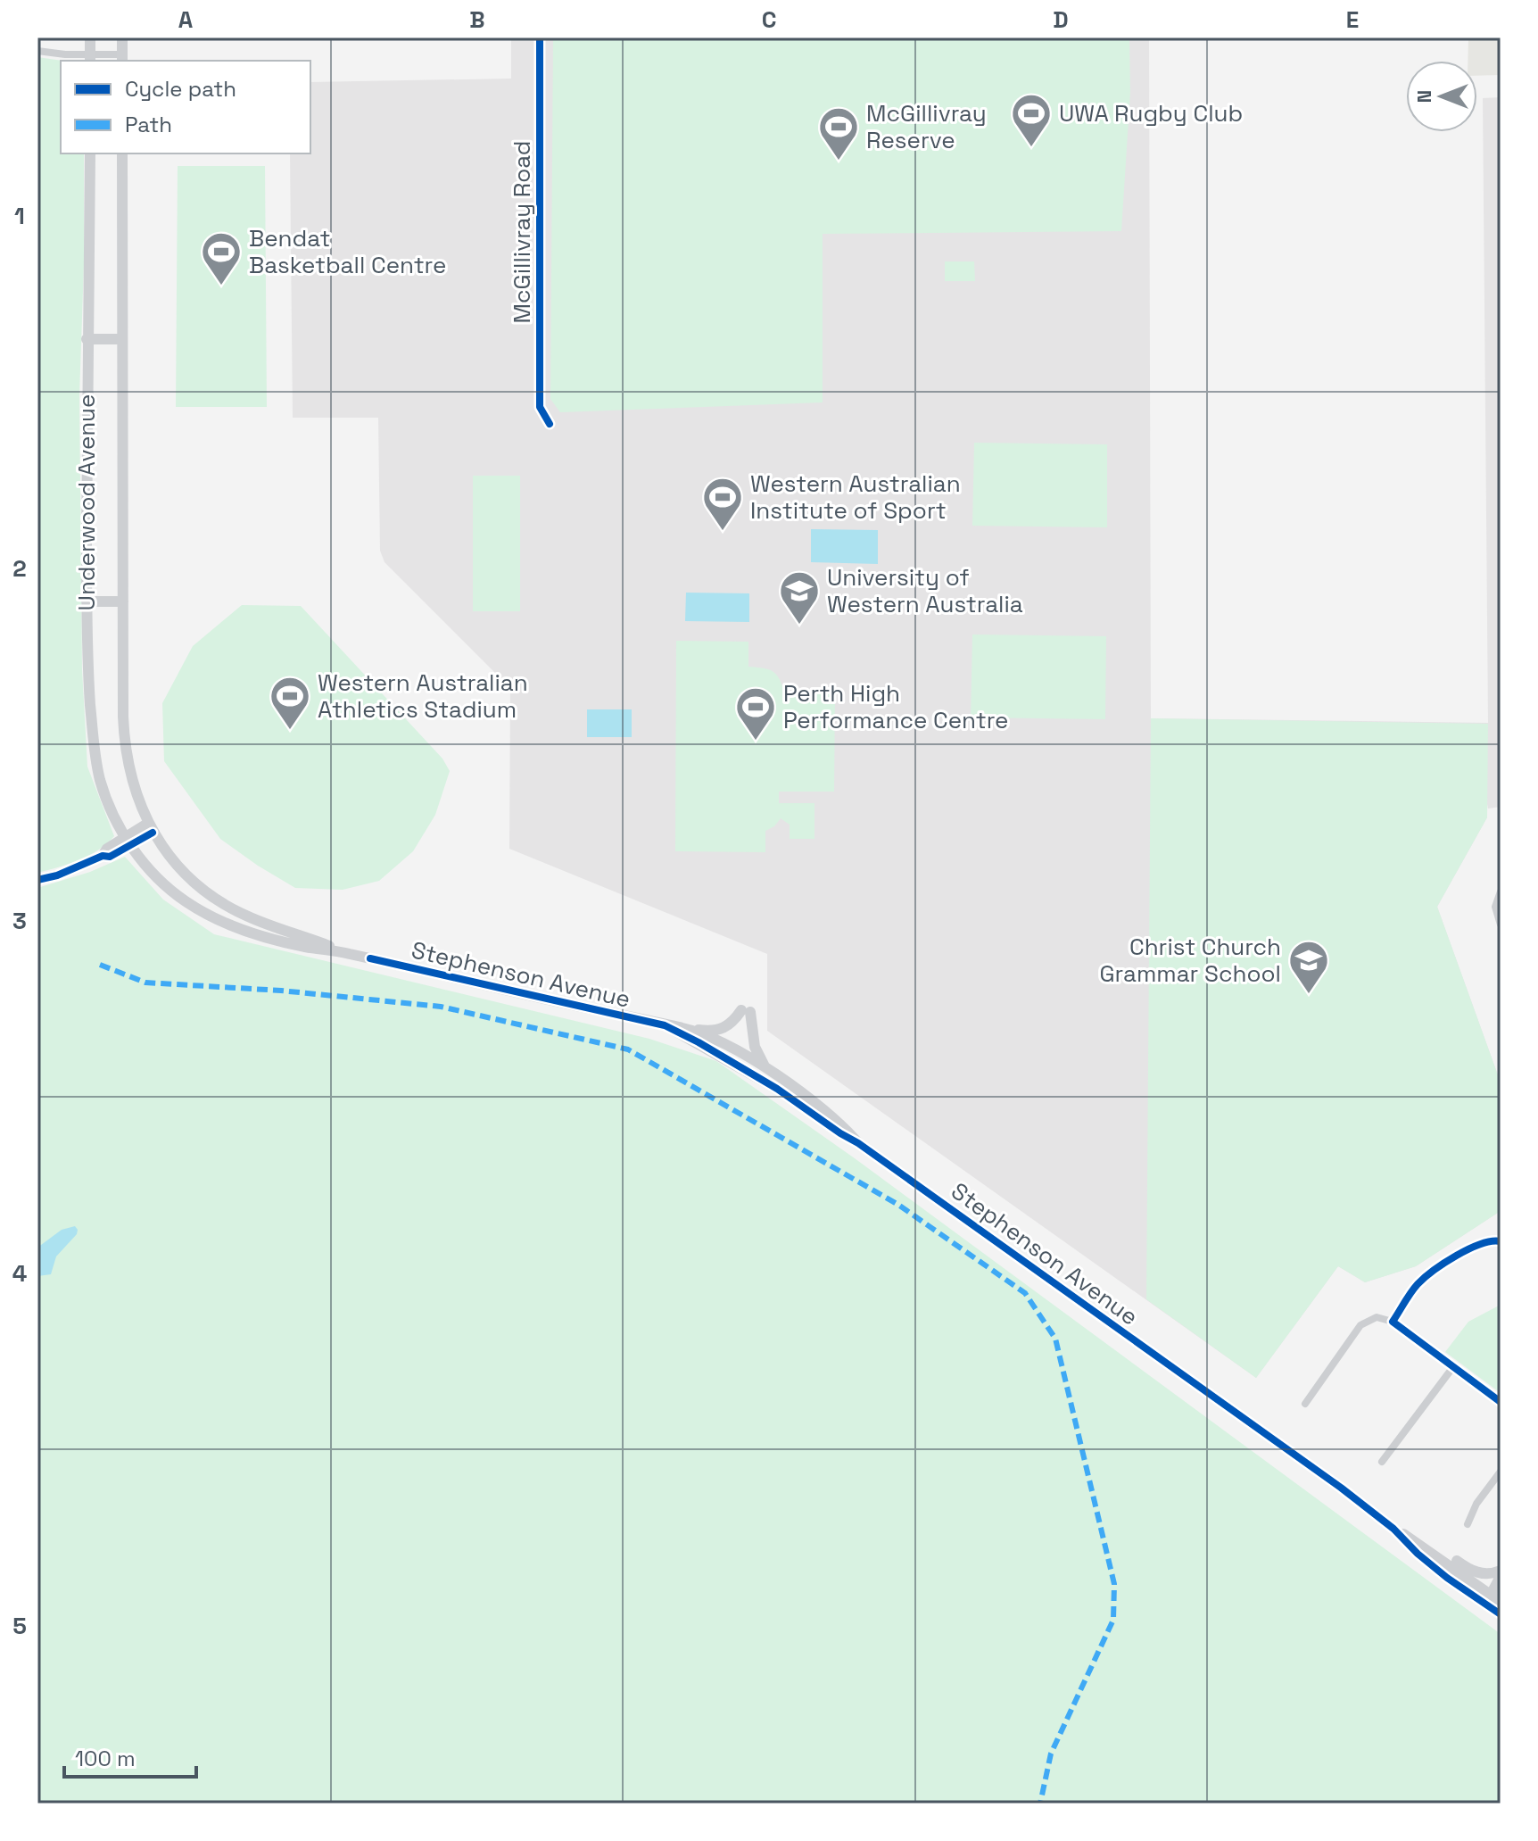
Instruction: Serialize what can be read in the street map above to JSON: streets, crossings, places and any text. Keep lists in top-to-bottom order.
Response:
{
  "streets": {
    "main road": ["Underwood Avenue", "Stephenson Avenue"],
    "street": ["McGillivray Road"]
  },
  "crossings": [
    ["Underwood Avenue", "Stephenson Avenue"]
  ],
  "places": {
    "sports": [
      "UWA Rugby Club",
      "McGillivray Reserve",
      "Bendat Basketball Centre",
      "Western Australian Institute of Sport",
      "Western Australian Athletics Stadium",
      "Perth High Performance Centre"
    ],
    "school or university": ["University of Western Australia", "Christ Church Grammar School"]
  },
  "legend": ["Cycle path", "Path"],
  "scale_bar": "100 m",
  "north": "left",
  "grid": {
    "columns": [
      "A",
      "B",
      "C",
      "D",
      "E"
    ],
    "rows": [
      "1",
      "2",
      "3",
      "4",
      "5"
    ]
  }
}
